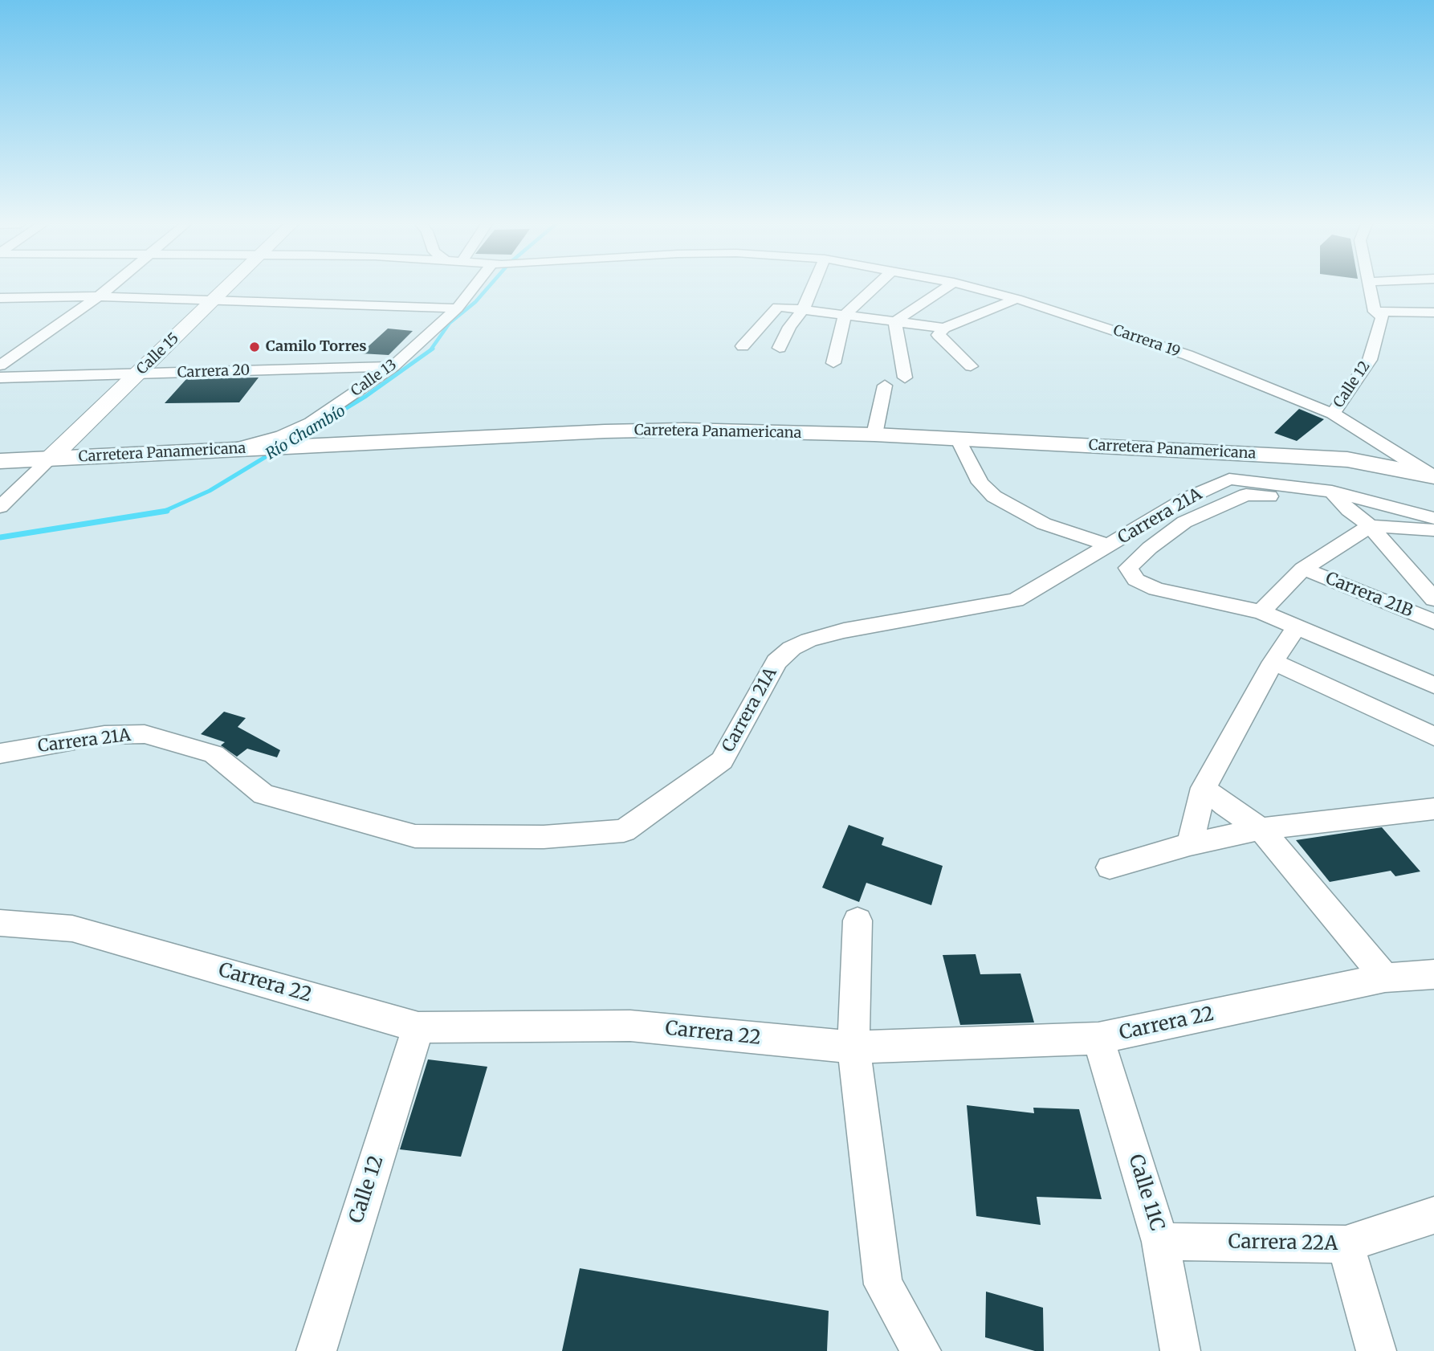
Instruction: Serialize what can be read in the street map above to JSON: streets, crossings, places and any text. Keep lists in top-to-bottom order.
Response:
{
  "streets": {
    "highway": ["Carretera Panamericana"],
    "main road": ["Calle 15"],
    "street": [
      "Carrera 19",
      "Carrera 20",
      "Calle 13",
      "Calle 12",
      "Carrera 21A",
      "Carrera 21B",
      "Carrera 22",
      "Calle 11C",
      "Carrera 22A"
    ]
  },
  "crossings": [
    ["Carrera 19", "Calle 12"],
    ["Carrera 19", "Carretera Panamericana"],
    ["Calle 15", "Carrera 20"],
    ["Calle 15", "Carretera Panamericana"],
    ["Carrera 20", "Calle 13"],
    ["Calle 13", "Carretera Panamericana"],
    ["Calle 12", "Carrera 22"],
    ["Carrera 22", "Calle 11C"],
    ["Calle 11C", "Carrera 22A"]
  ],
  "water": ["Río Chambío"],
  "places": ["Camilo Torres"]
}
